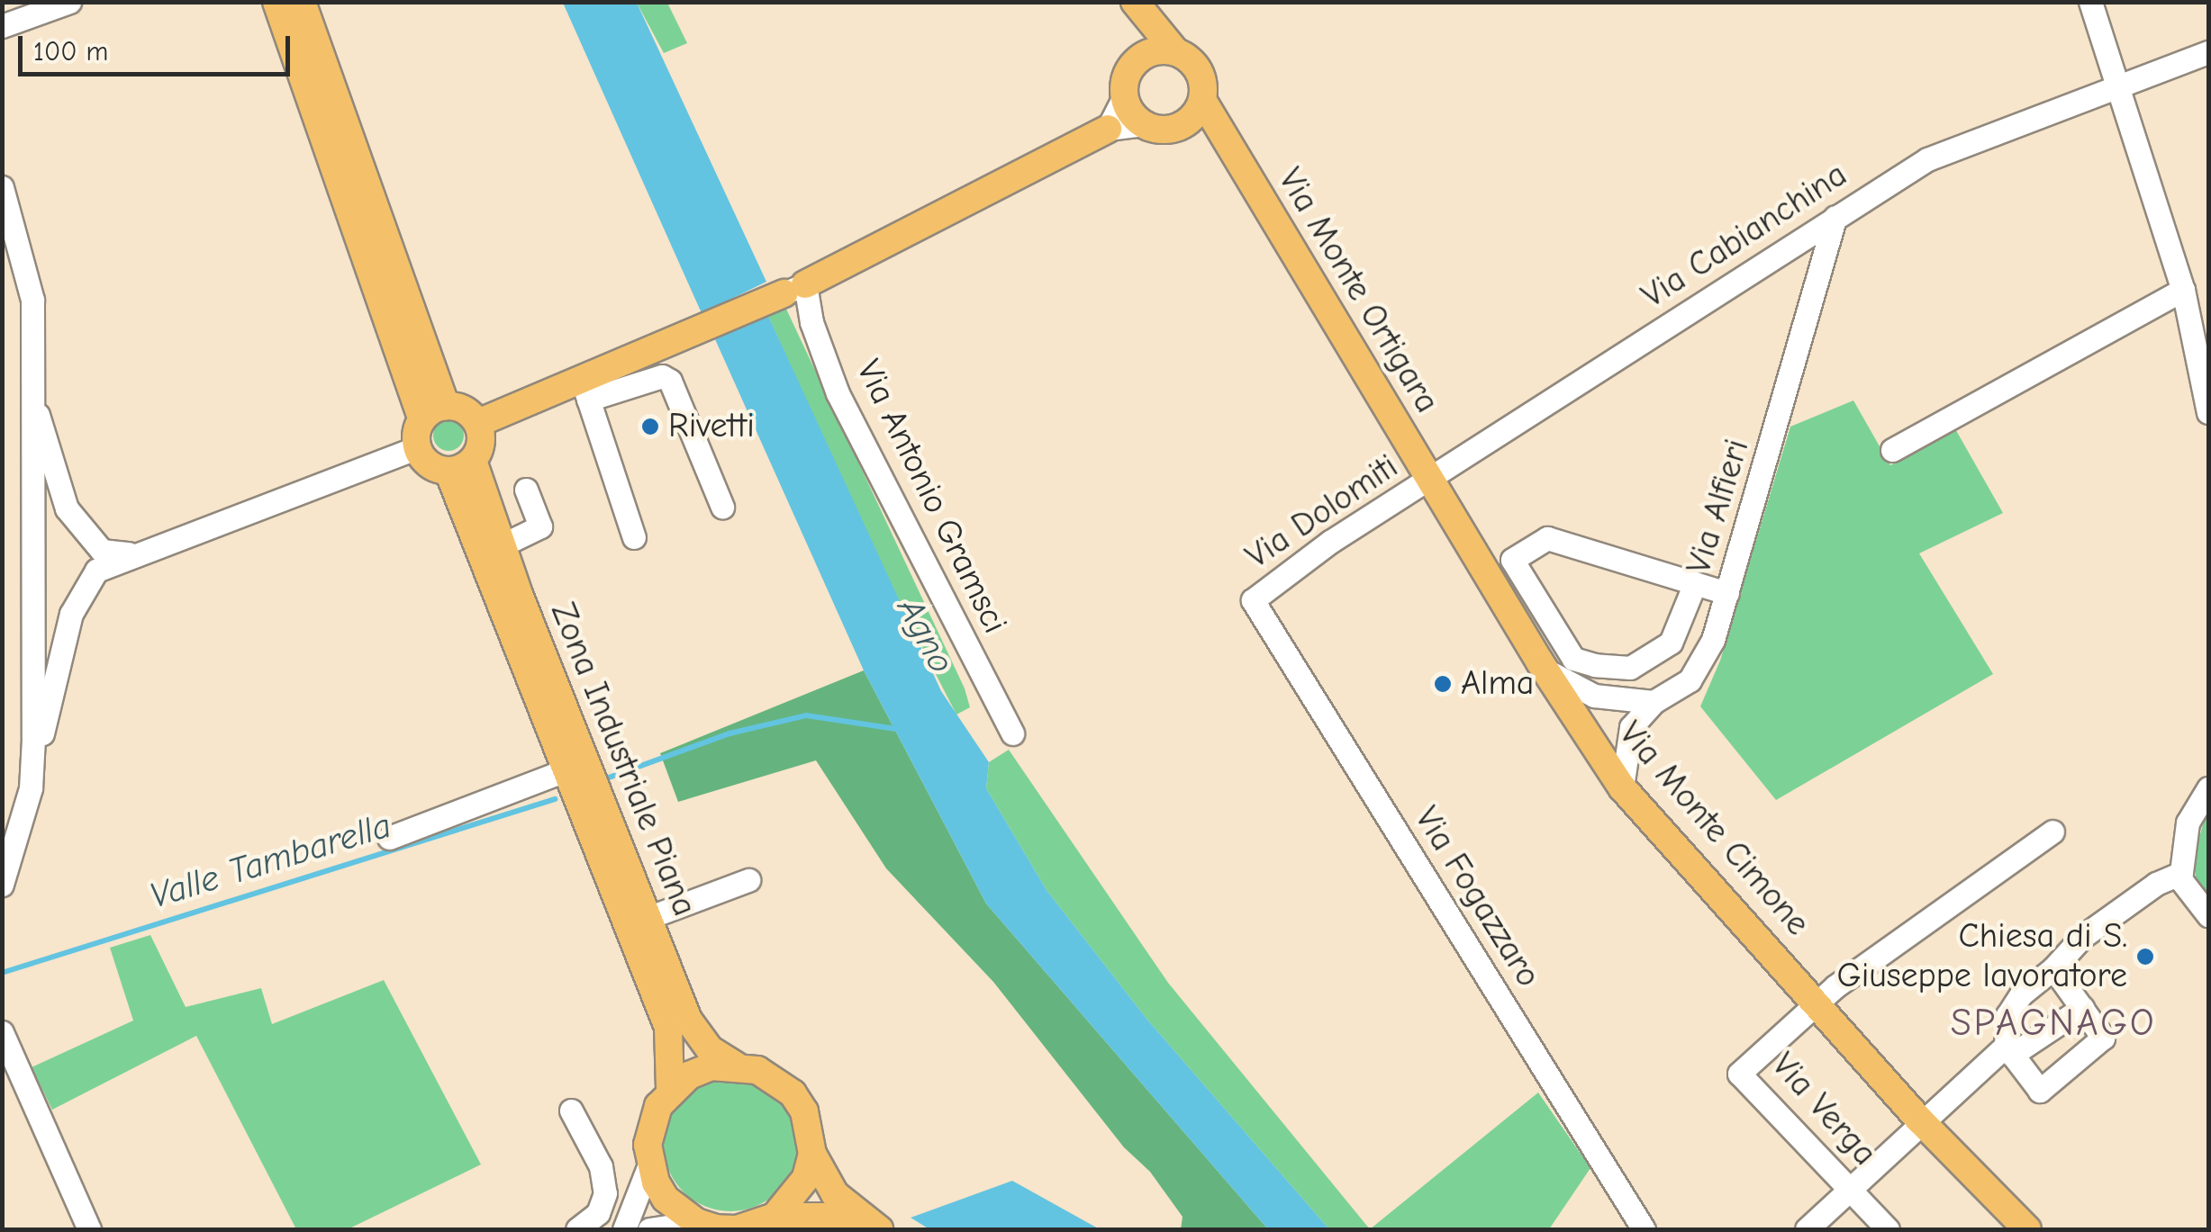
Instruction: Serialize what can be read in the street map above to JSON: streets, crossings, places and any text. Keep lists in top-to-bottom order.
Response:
{
  "streets": {
    "main road": ["Via Monte Ortigara", "Zona Industriale Piana", "Via Monte Cimone"],
    "street": [
      "Via Cabianchina",
      "Via Antonio Gramsci",
      "Via Alfieri",
      "Via Dolomiti",
      "Via Fogazzaro",
      "Via Verga"
    ]
  },
  "crossings": [
    ["Via Cabianchina", "Via Monte Ortigara"],
    ["Via Cabianchina", "Via Alfieri"],
    ["Via Cabianchina", "Via Dolomiti"],
    ["Via Cabianchina", "Via Monte Cimone"],
    ["Via Monte Ortigara", "Via Dolomiti"],
    ["Via Monte Ortigara", "Via Monte Cimone"],
    ["Via Dolomiti", "Via Monte Cimone"],
    ["Via Dolomiti", "Via Fogazzaro"],
    ["Via Monte Cimone", "Via Verga"]
  ],
  "districts": ["SPAGNAGO"],
  "water": ["Agno", "Valle Tambarella"],
  "places": ["Rivetti", "Alma", "Chiesa di S. Giuseppe lavoratore"],
  "scale_bar": "100 m"
}
